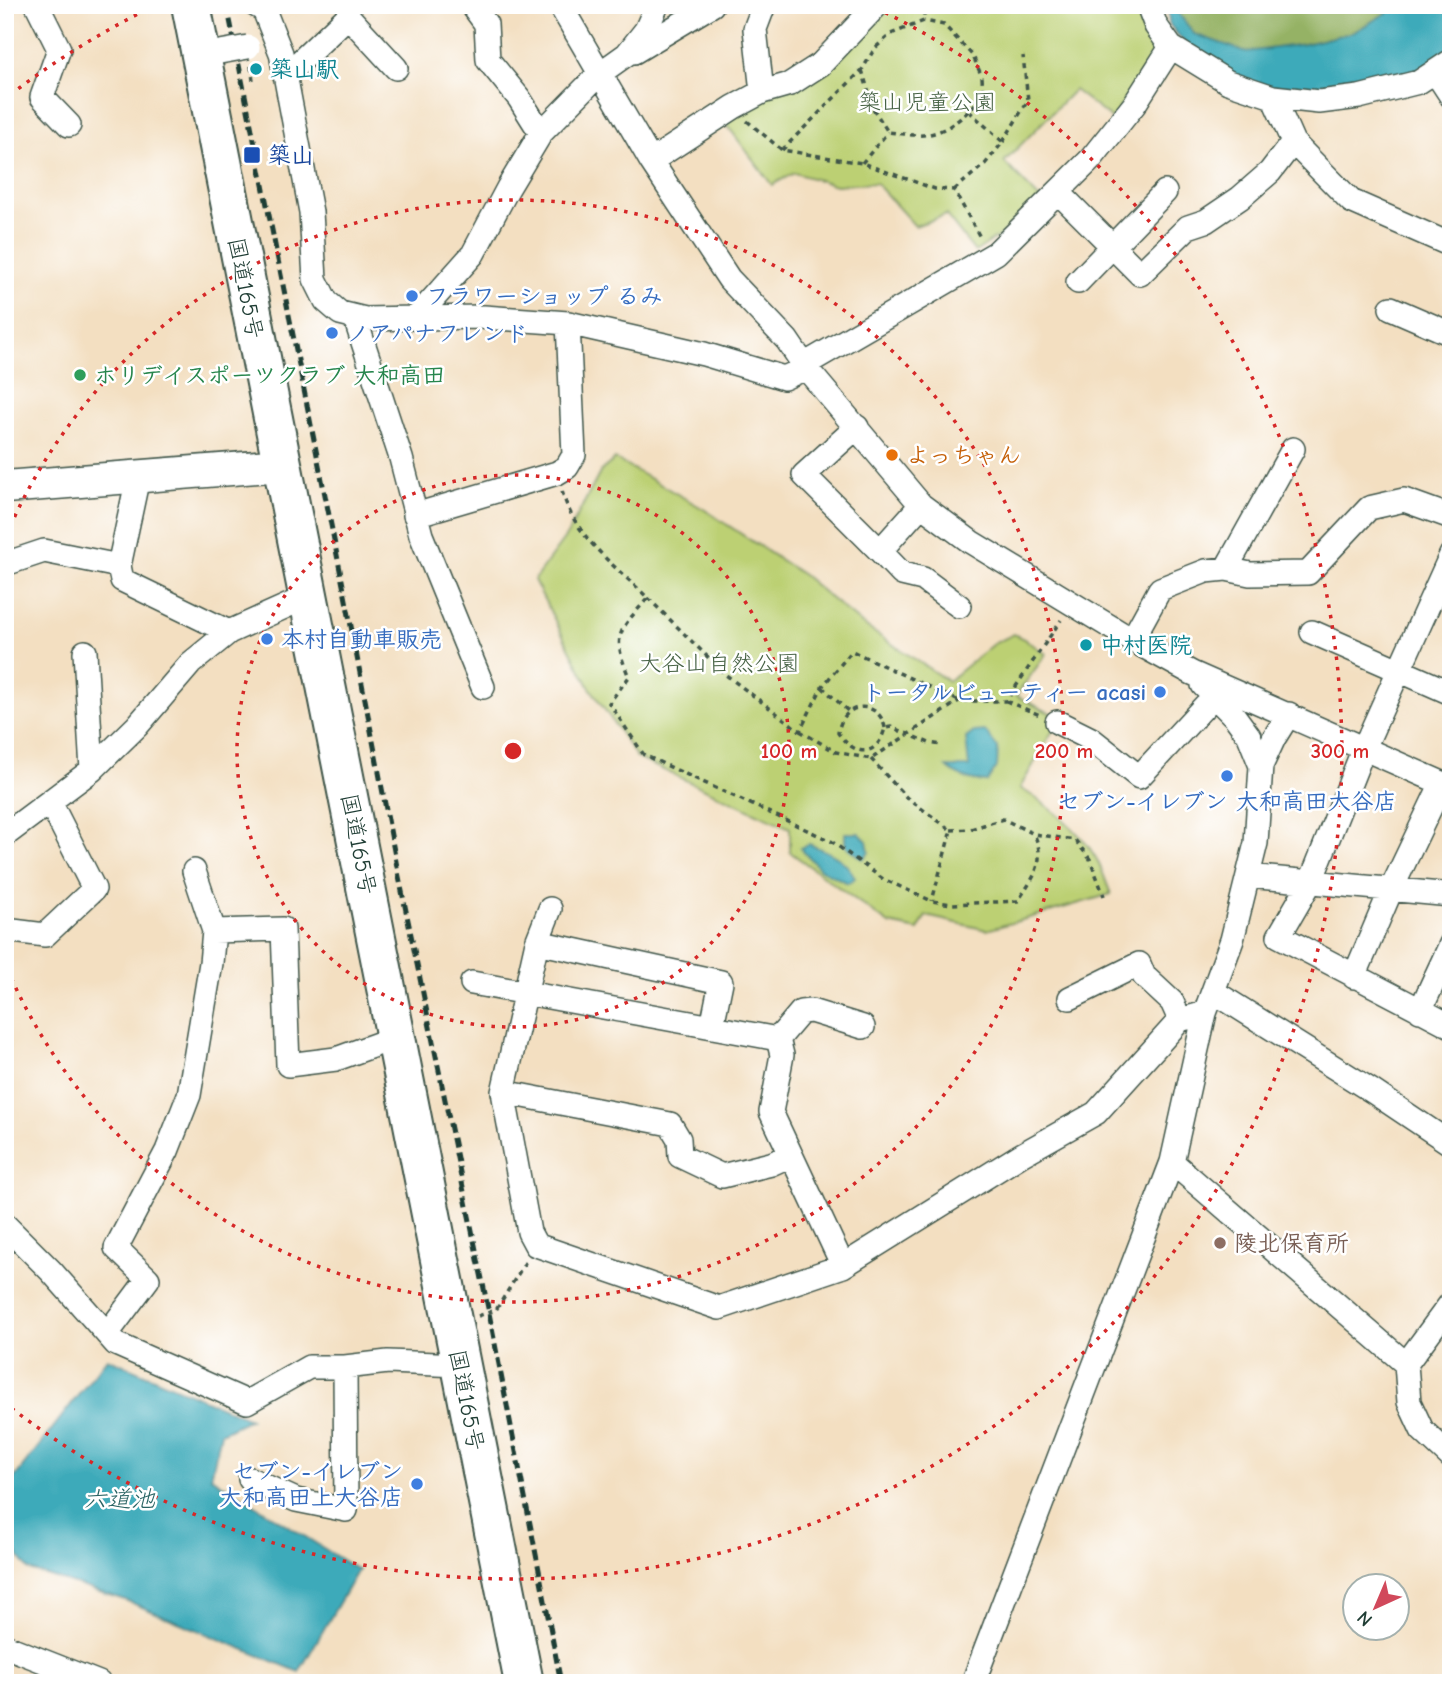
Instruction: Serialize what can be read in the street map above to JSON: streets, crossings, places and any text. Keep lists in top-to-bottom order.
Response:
{
  "streets": {
    "highway": ["国道165号"]
  },
  "water": ["六道池"],
  "parks": ["築山児童公園", "大谷山自然公園"],
  "places": {
    "other": [
      "築山駅",
      "フラワーショップ るみ",
      "ノアパナフレンド",
      "ホリデイスポーツクラブ 大和高田",
      "よっちゃん",
      "本村自動車販売",
      "中村医院",
      "トータルビューティー acasi",
      "セブン-イレブン 大和高田大谷店",
      "陵北保育所",
      "セブン-イレブン 大和高田上大谷店"
    ],
    "transit": ["築山"]
  },
  "north": "bottom left",
  "rings": ["100 m", "200 m", "300 m"]
}
